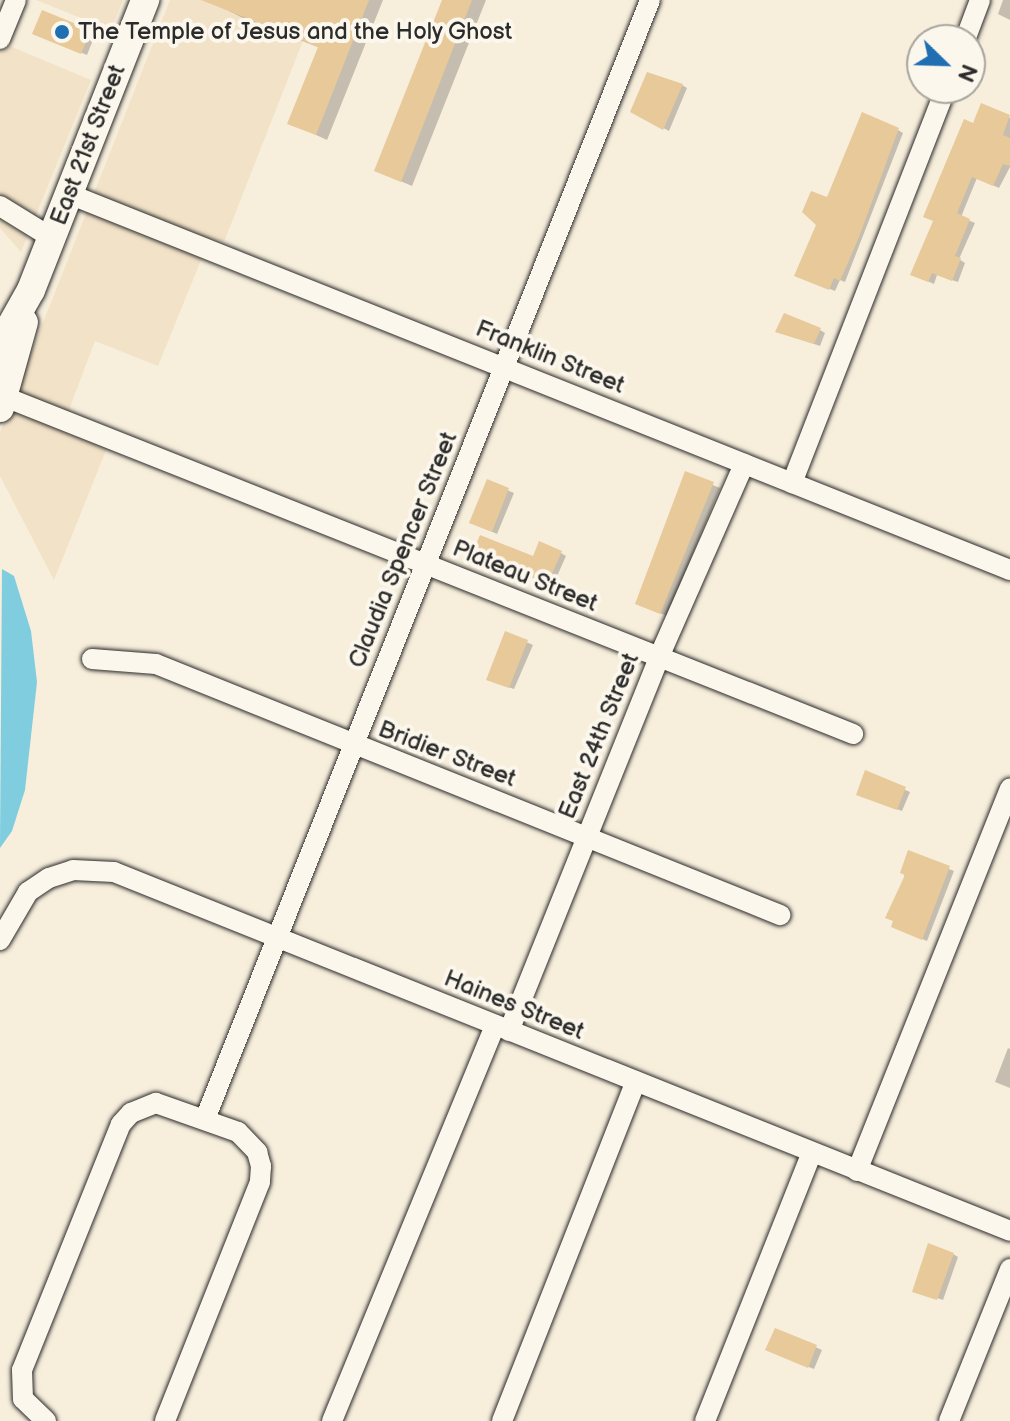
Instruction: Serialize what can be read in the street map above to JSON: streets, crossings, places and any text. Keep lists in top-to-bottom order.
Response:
{
  "streets": {
    "street": [
      "East 21st Street",
      "Franklin Street",
      "Claudia Spencer Street",
      "Plateau Street",
      "East 24th Street",
      "Bridier Street",
      "Haines Street"
    ]
  },
  "crossings": [
    ["East 21st Street", "Franklin Street"],
    ["East 21st Street", "Plateau Street"],
    ["Franklin Street", "Claudia Spencer Street"],
    ["Franklin Street", "East 24th Street"],
    ["Claudia Spencer Street", "Plateau Street"],
    ["Claudia Spencer Street", "Bridier Street"],
    ["Claudia Spencer Street", "Haines Street"],
    ["Plateau Street", "East 24th Street"],
    ["East 24th Street", "Bridier Street"],
    ["East 24th Street", "Haines Street"]
  ],
  "places": ["The Temple of Jesus and the Holy Ghost"],
  "north": "bottom right"
}
